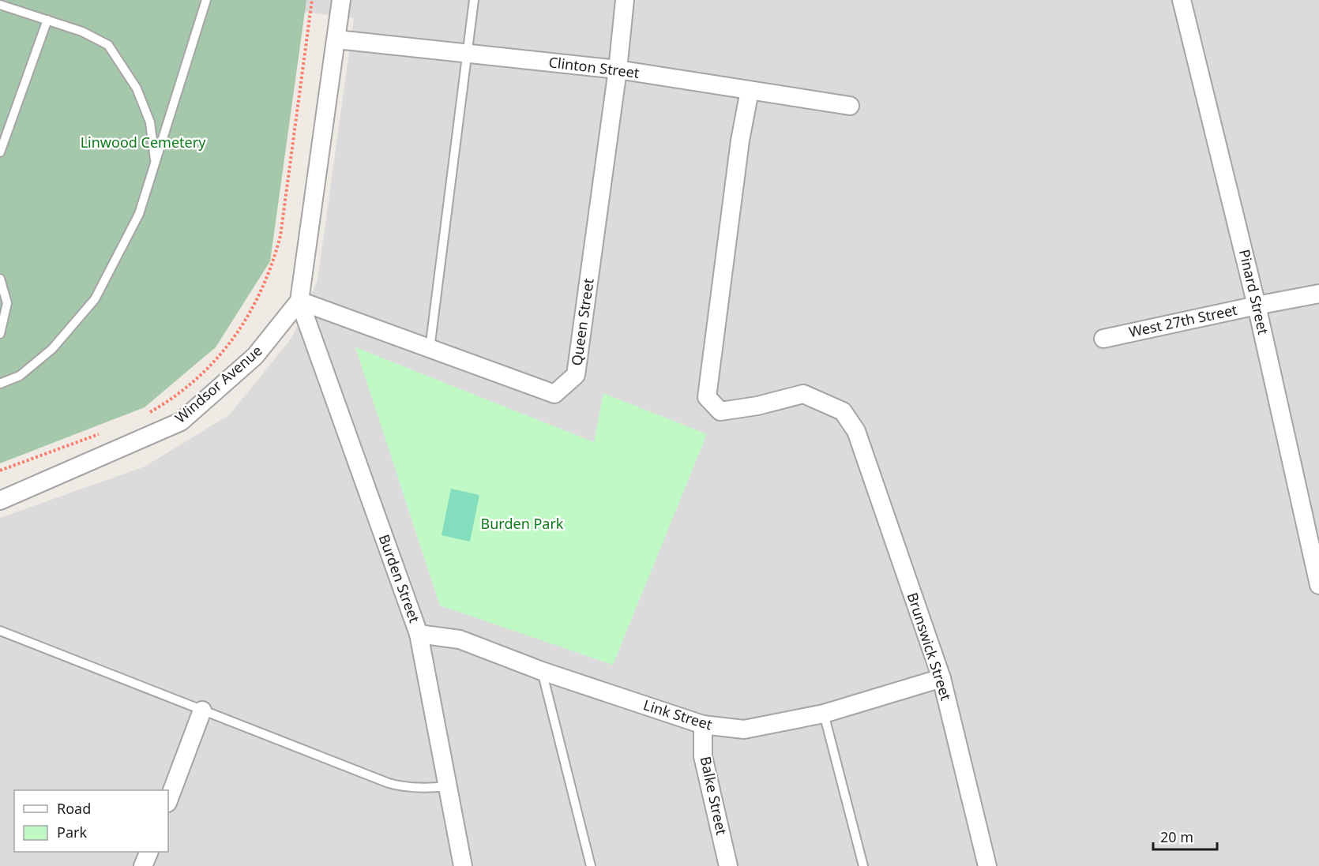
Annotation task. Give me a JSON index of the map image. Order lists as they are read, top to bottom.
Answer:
{
  "streets": {
    "street": [
      "Clinton Street",
      "Pinard Street",
      "West 27th Street",
      "Queen Street",
      "Windsor Avenue",
      "Burden Street",
      "Brunswick Street",
      "Link Street",
      "Balke Street"
    ]
  },
  "crossings": [
    ["Clinton Street", "Queen Street"],
    ["Clinton Street", "Brunswick Street"],
    ["Pinard Street", "West 27th Street"],
    ["Queen Street", "Windsor Avenue"],
    ["Queen Street", "Burden Street"],
    ["Windsor Avenue", "Burden Street"],
    ["Burden Street", "Link Street"],
    ["Brunswick Street", "Link Street"],
    ["Link Street", "Balke Street"]
  ],
  "parks": ["Linwood Cemetery", "Burden Park"],
  "legend": ["Road", "Park"],
  "scale_bar": "20 m"
}
